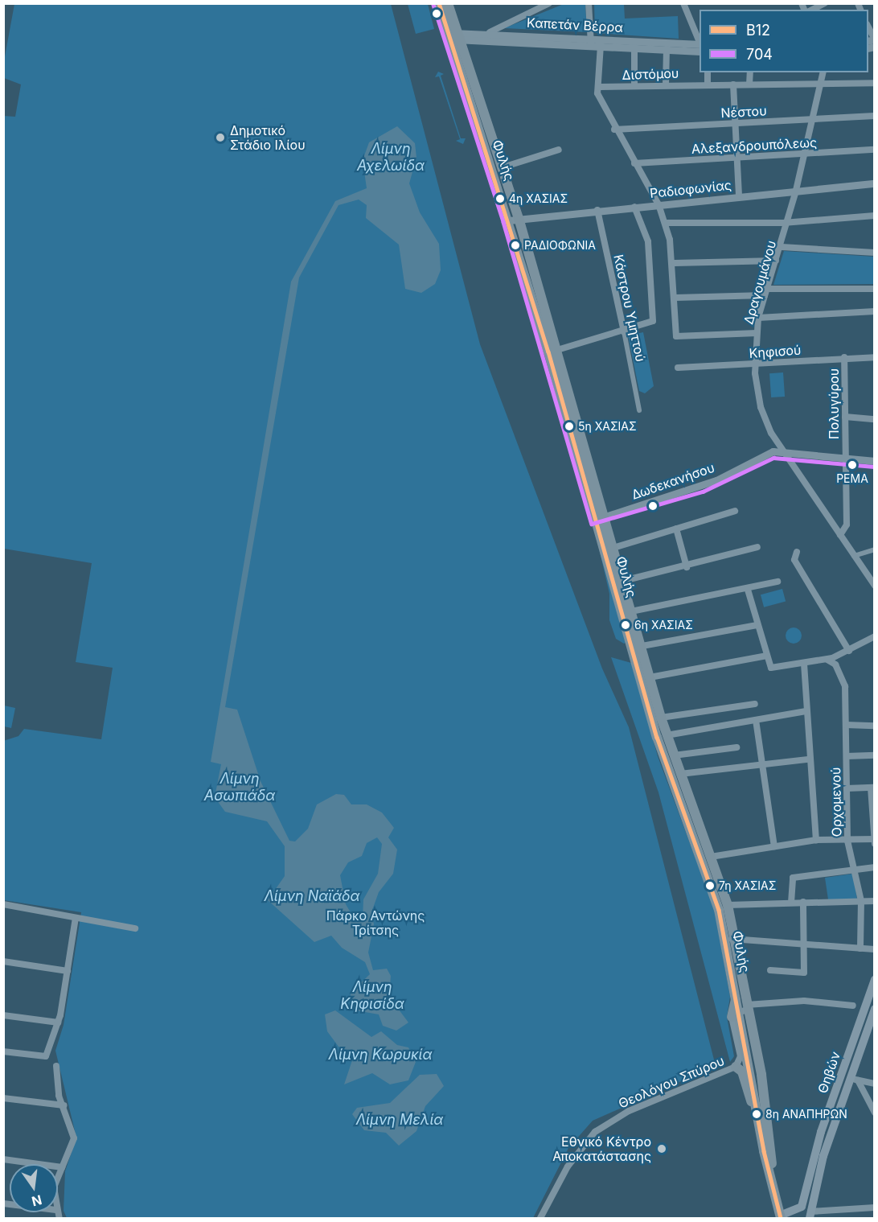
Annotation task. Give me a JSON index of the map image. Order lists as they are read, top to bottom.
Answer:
{
  "streets": {
    "main road": ["Φυλής", "Θηβών"],
    "street": [
      "Καπετάν Βέρρα",
      "Διστόμου",
      "Νέστου",
      "Αλεξανδρουπόλεως",
      "Ραδιοφωνίας",
      "Δραγουμάνου",
      "Κάστρου Υμηττού",
      "Κηφισού",
      "Πολυγύρου",
      "Δωδεκανήσου",
      "Ορχομενού",
      "Θεολόγου Σπύρου"
    ]
  },
  "crossings": [
    ["Καπετάν Βέρρα", "Φυλής"],
    ["Διστόμου", "Δραγουμάνου"],
    ["Νέστου", "Δραγουμάνου"],
    ["Αλεξανδρουπόλεως", "Δραγουμάνου"],
    ["Φυλής", "Ραδιοφωνίας"],
    ["Φυλής", "Δωδεκανήσου"],
    ["Φυλής", "Θηβών"],
    ["Φυλής", "Θεολόγου Σπύρου"],
    ["Ραδιοφωνίας", "Δραγουμάνου"],
    ["Ραδιοφωνίας", "Κάστρου Υμηττού"],
    ["Δραγουμάνου", "Κηφισού"],
    ["Δραγουμάνου", "Πολυγύρου"],
    ["Δραγουμάνου", "Δωδεκανήσου"],
    ["Κηφισού", "Πολυγύρου"],
    ["Πολυγύρου", "Δωδεκανήσου"]
  ],
  "water": [
    "Λίμνη Αχελωίδα",
    "Λίμνη Ασωπιάδα",
    "Λίμνη Ναϊάδα",
    "Λίμνη Κηφισίδα",
    "Λίμνη Κωρυκία",
    "Λίμνη Μελία"
  ],
  "parks": ["Πάρκο Αντώνης Τρίτσης"],
  "places": [
    "Δημοτικό Στάδιο Ιλίου",
    "4η ΧΑΣΙΑΣ",
    "ΡΑΔΙΟΦΩΝΙΑ",
    "5η ΧΑΣΙΑΣ",
    "ΡΕΜΑ",
    "6η ΧΑΣΙΑΣ",
    "7η ΧΑΣΙΑΣ",
    "8η ΑΝΑΠΗΡΩΝ",
    "Εθνικό Κέντρο Αποκατάστασης"
  ],
  "lines": ["transit line Β12", "transit line 704"],
  "legend": ["Β12", "704"],
  "north": "bottom"
}
